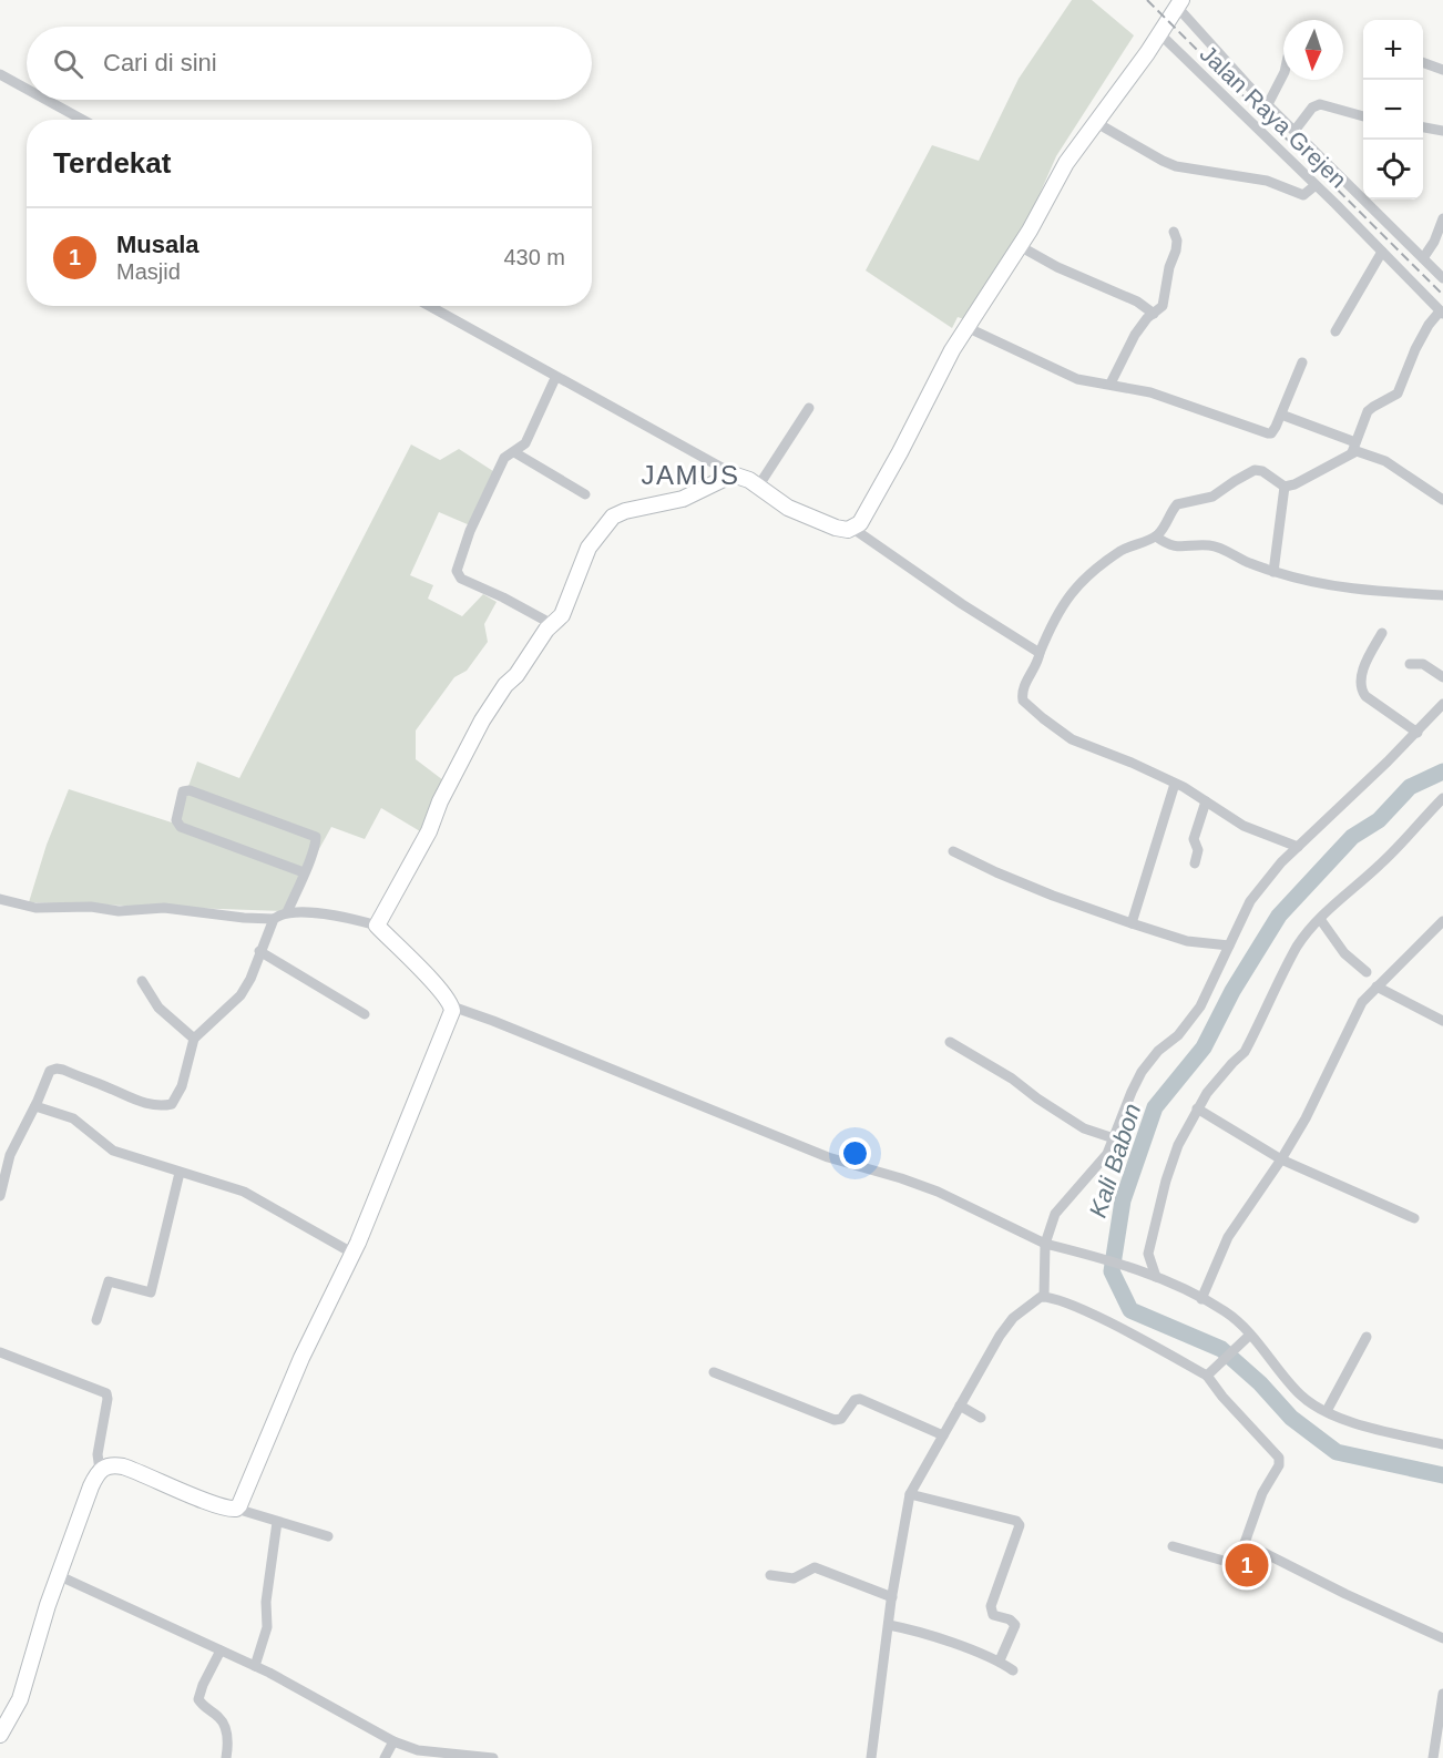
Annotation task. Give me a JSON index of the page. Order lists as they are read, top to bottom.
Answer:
{
  "streets": {
    "street": ["Jalan Raya Grejen"]
  },
  "districts": ["JAMUS"],
  "water": ["Kali Babon"],
  "north": "bottom",
  "page": {
    "map_buttons": ["+", "−"],
    "search": "Cari di sini",
    "heading": "Terdekat",
    "list": [
      {
        "mark": "1",
        "name": "Musala",
        "note": "Masjid",
        "value": "430 m"
      }
    ],
    "pins": "1"
  }
}
